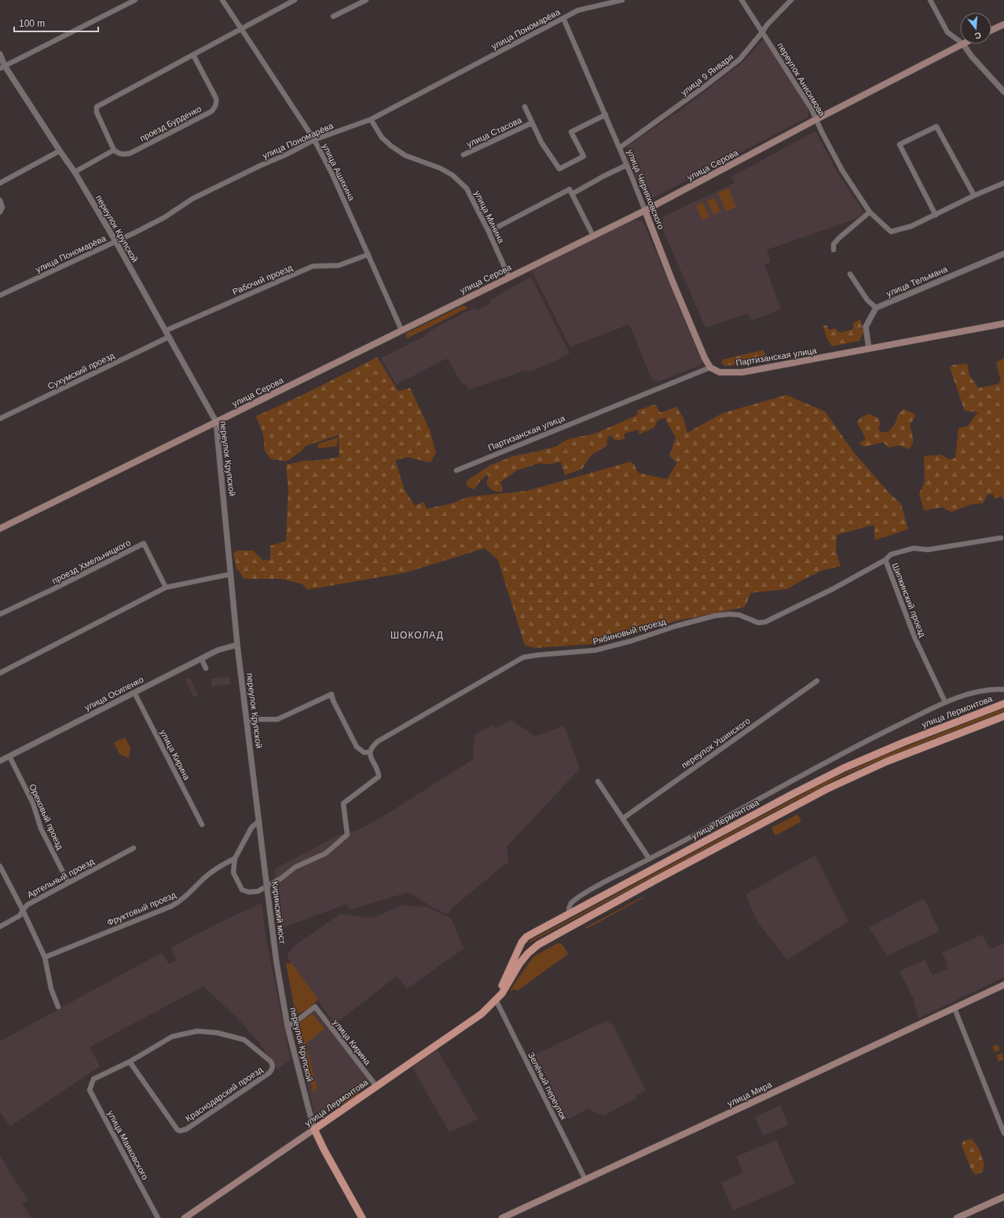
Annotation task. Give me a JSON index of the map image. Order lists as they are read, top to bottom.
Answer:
{
  "streets": {
    "main road": [
      "улица Серова",
      "улица Черняховского",
      "Партизанская улица",
      "улица Лермонтова",
      "улица Мира"
    ],
    "street": [
      "улица Пономарёва",
      "улица 9 Января",
      "переулок Анисимова",
      "проезд Бурденко",
      "улица Стасова",
      "улица Ашихина",
      "улица Минина",
      "переулок Крупской",
      "Рабочий проезд",
      "улица Тельмана",
      "Сухумский проезд",
      "проезд Хмельницкого",
      "Шипкинский проезд",
      "Рябиновый проезд",
      "улица Осипенко",
      "переулок Ушинского",
      "улица Кирина",
      "Ореховый проезд",
      "Артельный проезд",
      "Фруктовый проезд",
      "Киринский мост",
      "Зелёный переулок",
      "Краснодарский проезд",
      "улица Маяковского"
    ]
  },
  "crossings": [
    ["улица Пономарёва", "улица Ашихина"],
    ["улица Пономарёва", "улица Черняховского"],
    ["улица Пономарёва", "улица Минина"],
    ["улица Пономарёва", "переулок Крупской"],
    ["улица 9 Января", "переулок Анисимова"],
    ["улица 9 Января", "улица Черняховского"],
    ["переулок Анисимова", "улица Серова"],
    ["улица Стасова", "улица Черняховского"],
    ["улица Серова", "улица Ашихина"],
    ["улица Серова", "улица Черняховского"],
    ["улица Серова", "улица Минина"],
    ["улица Серова", "переулок Крупской"],
    ["улица Ашихина", "Рабочий проезд"],
    ["улица Черняховского", "Партизанская улица"],
    ["переулок Крупской", "Рабочий проезд"],
    ["переулок Крупской", "Сухумский проезд"],
    ["переулок Крупской", "улица Осипенко"],
    ["переулок Крупской", "улица Лермонтова"],
    ["переулок Крупской", "улица Кирина"],
    ["переулок Крупской", "Киринский мост"],
    ["Шипкинский проезд", "Рябиновый проезд"],
    ["улица Осипенко", "улица Кирина"],
    ["улица Осипенко", "Ореховый проезд"],
    ["улица Лермонтова", "улица Кирина"],
    ["улица Лермонтова", "Зелёный переулок"],
    ["Ореховый проезд", "Артельный проезд"],
    ["Зелёный переулок", "улица Мира"],
    ["Краснодарский проезд", "улица Маяковского"]
  ],
  "districts": ["ШОКОЛАД"],
  "scale_bar": "100 m",
  "north": "bottom"
}
